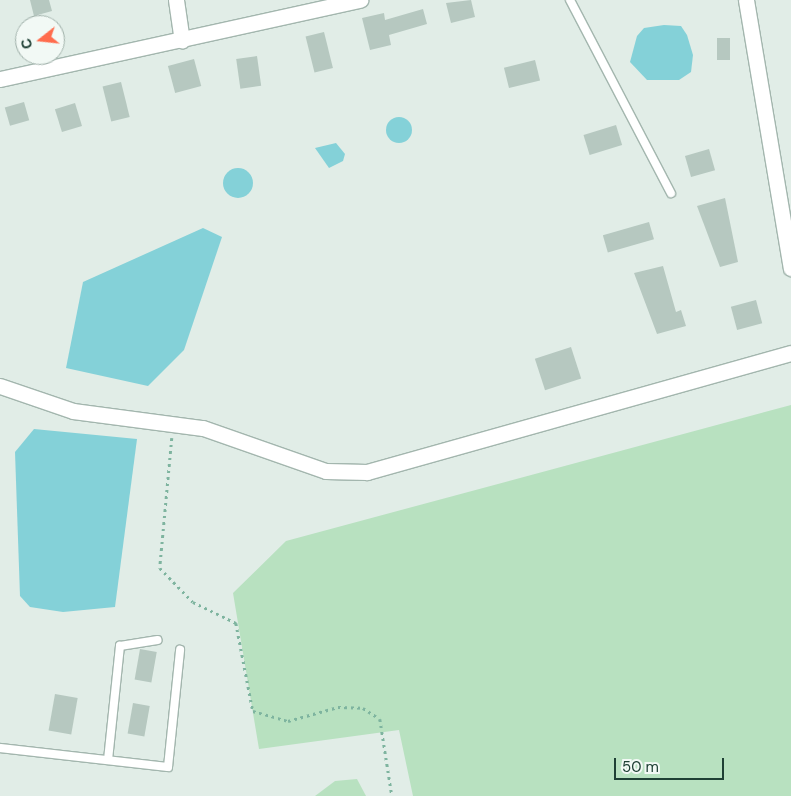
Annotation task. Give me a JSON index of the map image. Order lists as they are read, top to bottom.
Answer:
{
  "scale_bar": "50 m",
  "north": "left"
}
